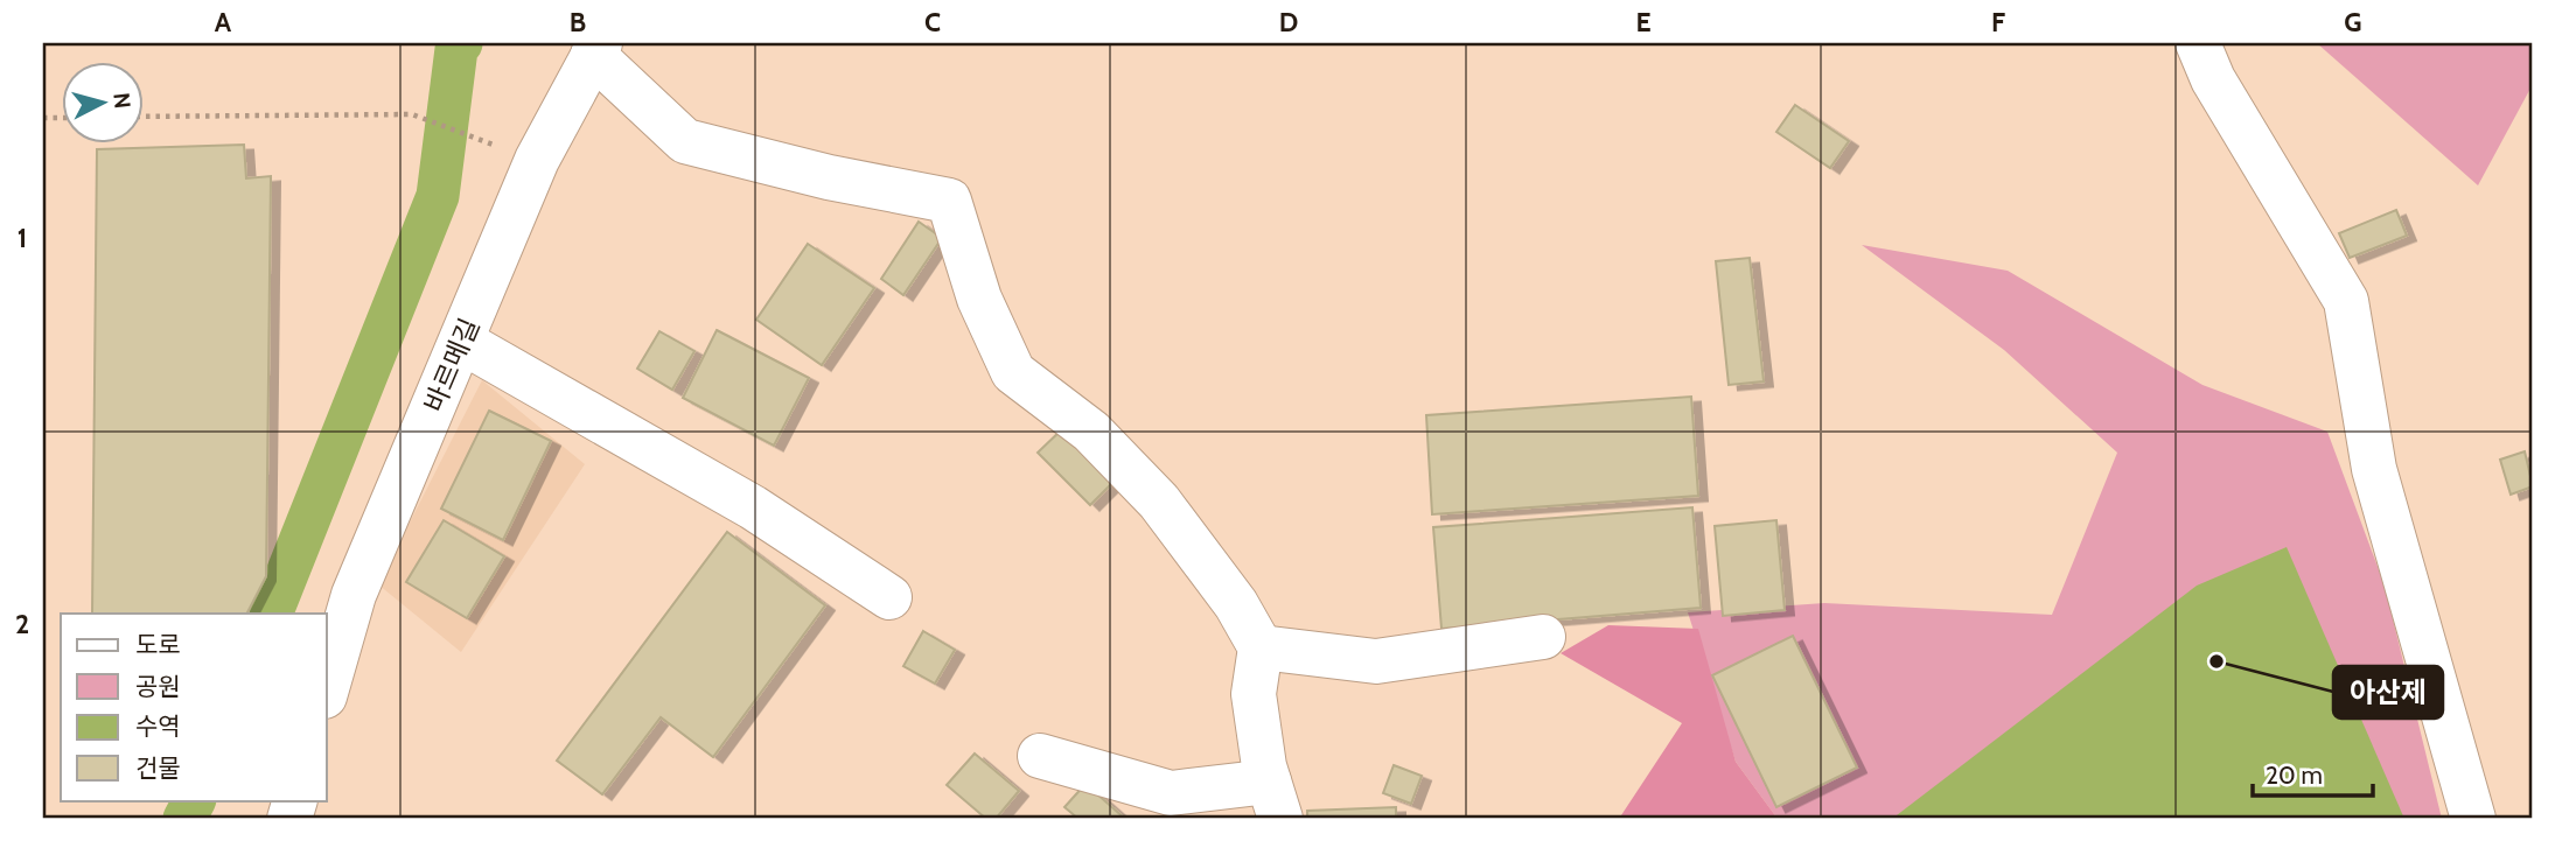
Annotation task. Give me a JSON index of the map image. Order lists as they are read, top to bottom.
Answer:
{
  "streets": {
    "street": ["바르메길"]
  },
  "places": ["아산제"],
  "legend": [
    "도로",
    "공원",
    "수역",
    "건물"
  ],
  "scale_bar": "20 m",
  "north": "right",
  "grid": {
    "columns": [
      "A",
      "B",
      "C",
      "D",
      "E",
      "F",
      "G"
    ],
    "rows": ["1", "2"]
  }
}
